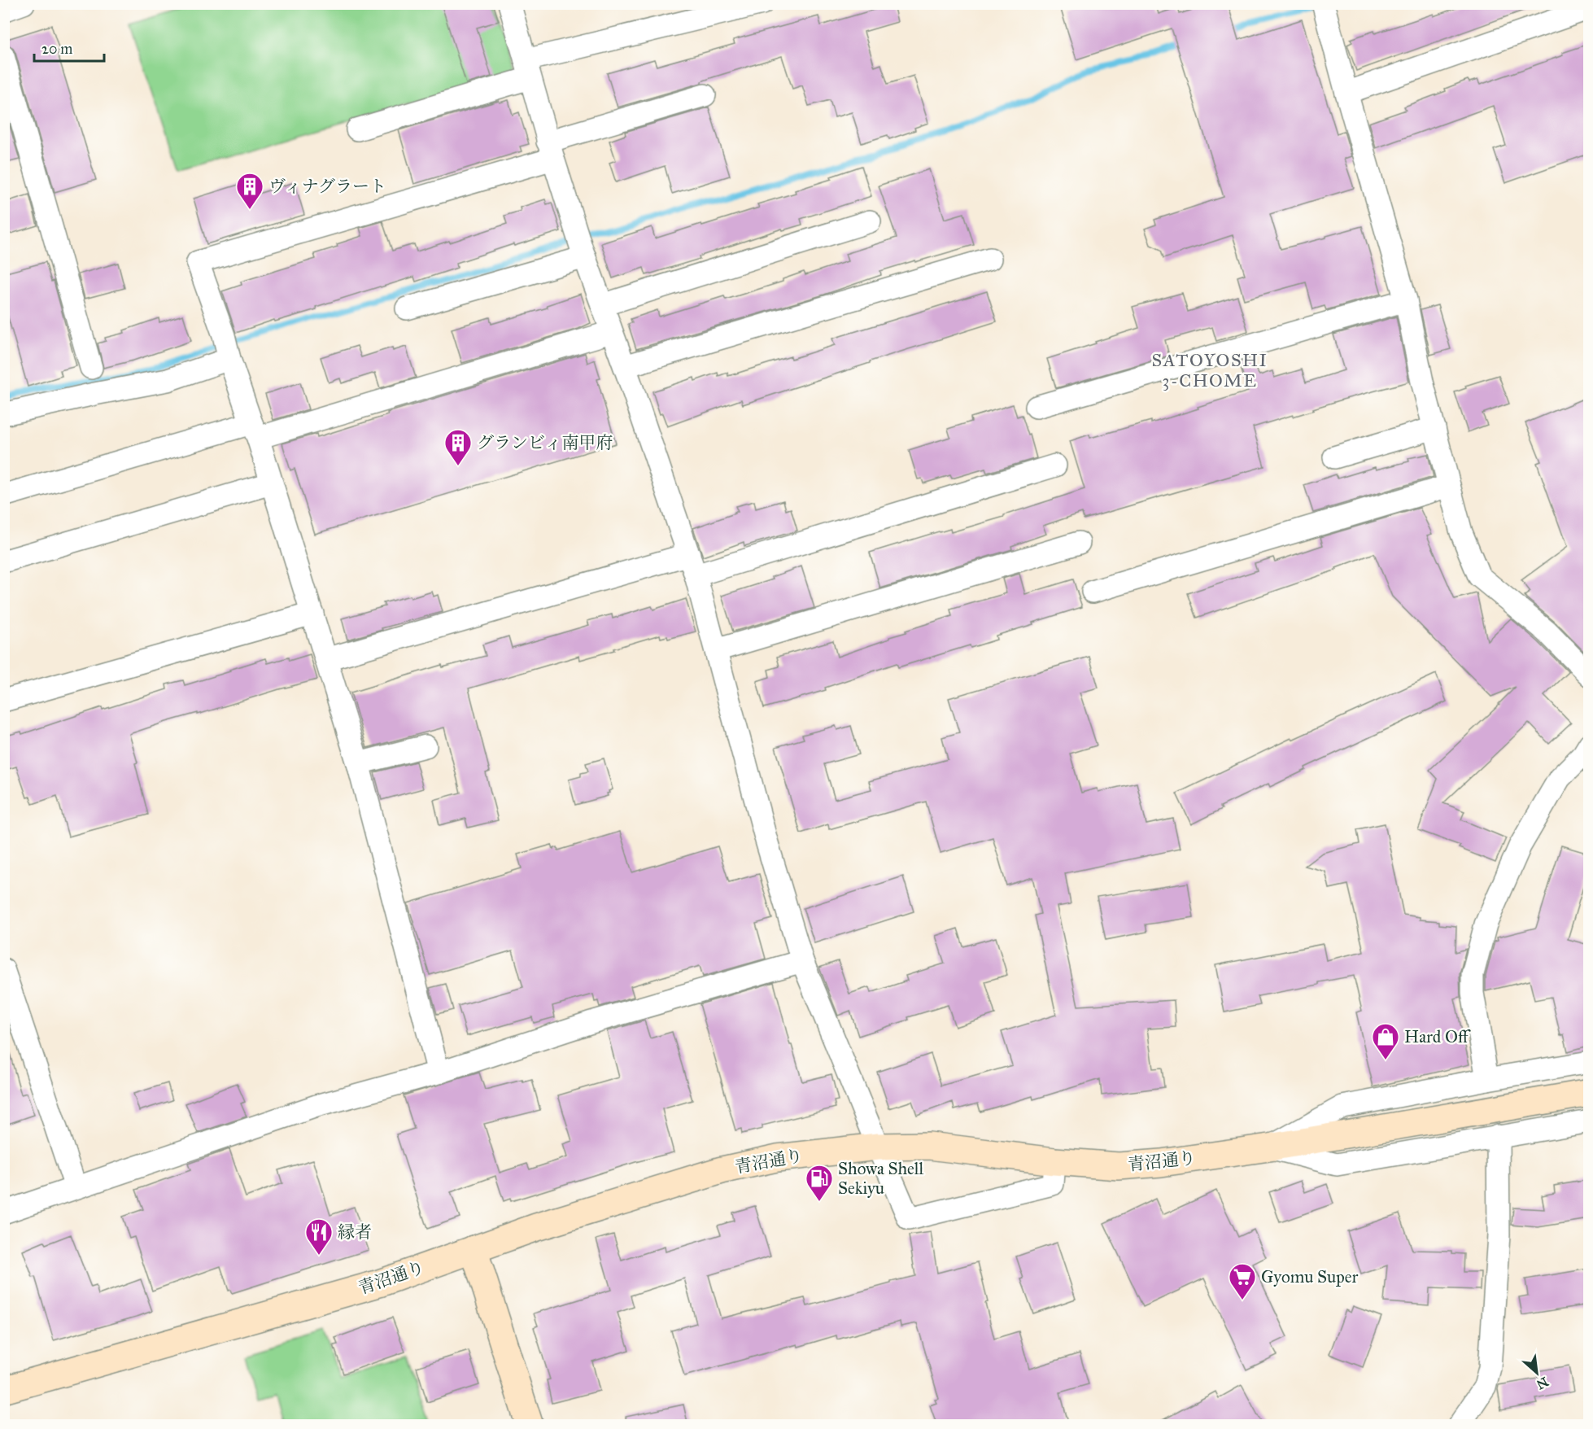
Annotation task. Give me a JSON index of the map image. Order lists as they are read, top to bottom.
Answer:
{
  "streets": {
    "street": ["青沼通り"]
  },
  "districts": ["SATOYOSHI 3-CHOME"],
  "places": {
    "building": ["ヴィナグラート", "グランビィ南甲府"],
    "shop": ["Hard Off"],
    "fuel station": ["Showa Shell Sekiyu"],
    "restaurant": ["縁者"],
    "supermarket": ["Gyomu Super"]
  },
  "scale_bar": "20 m",
  "north": "bottom right"
}
